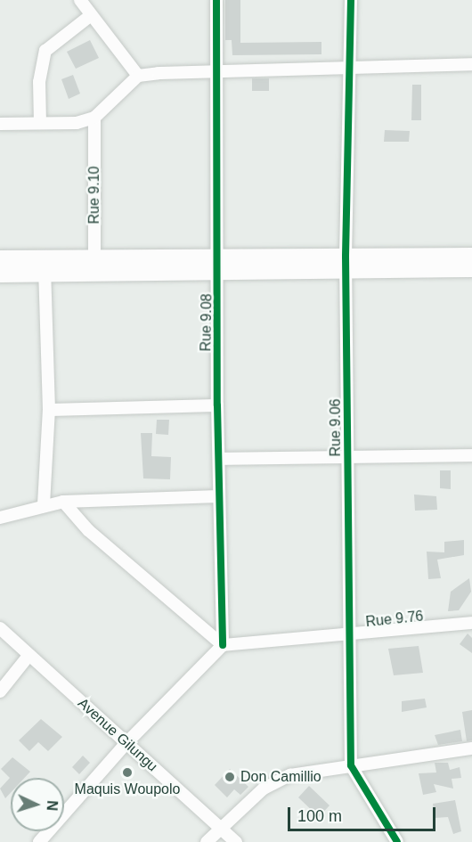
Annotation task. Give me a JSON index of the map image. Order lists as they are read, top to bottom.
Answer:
{
  "streets": {
    "street": [
      "Rue 9.10",
      "Rue 9.08",
      "Rue 9.06",
      "Rue 9.76",
      "Avenue Gilungu"
    ]
  },
  "crossings": [
    ["Rue 9.08", "Rue 9.76"],
    ["Rue 9.06", "Rue 9.76"]
  ],
  "places": ["Maquis Woupolo", "Don Camillio"],
  "scale_bar": "100 m",
  "north": "right"
}
